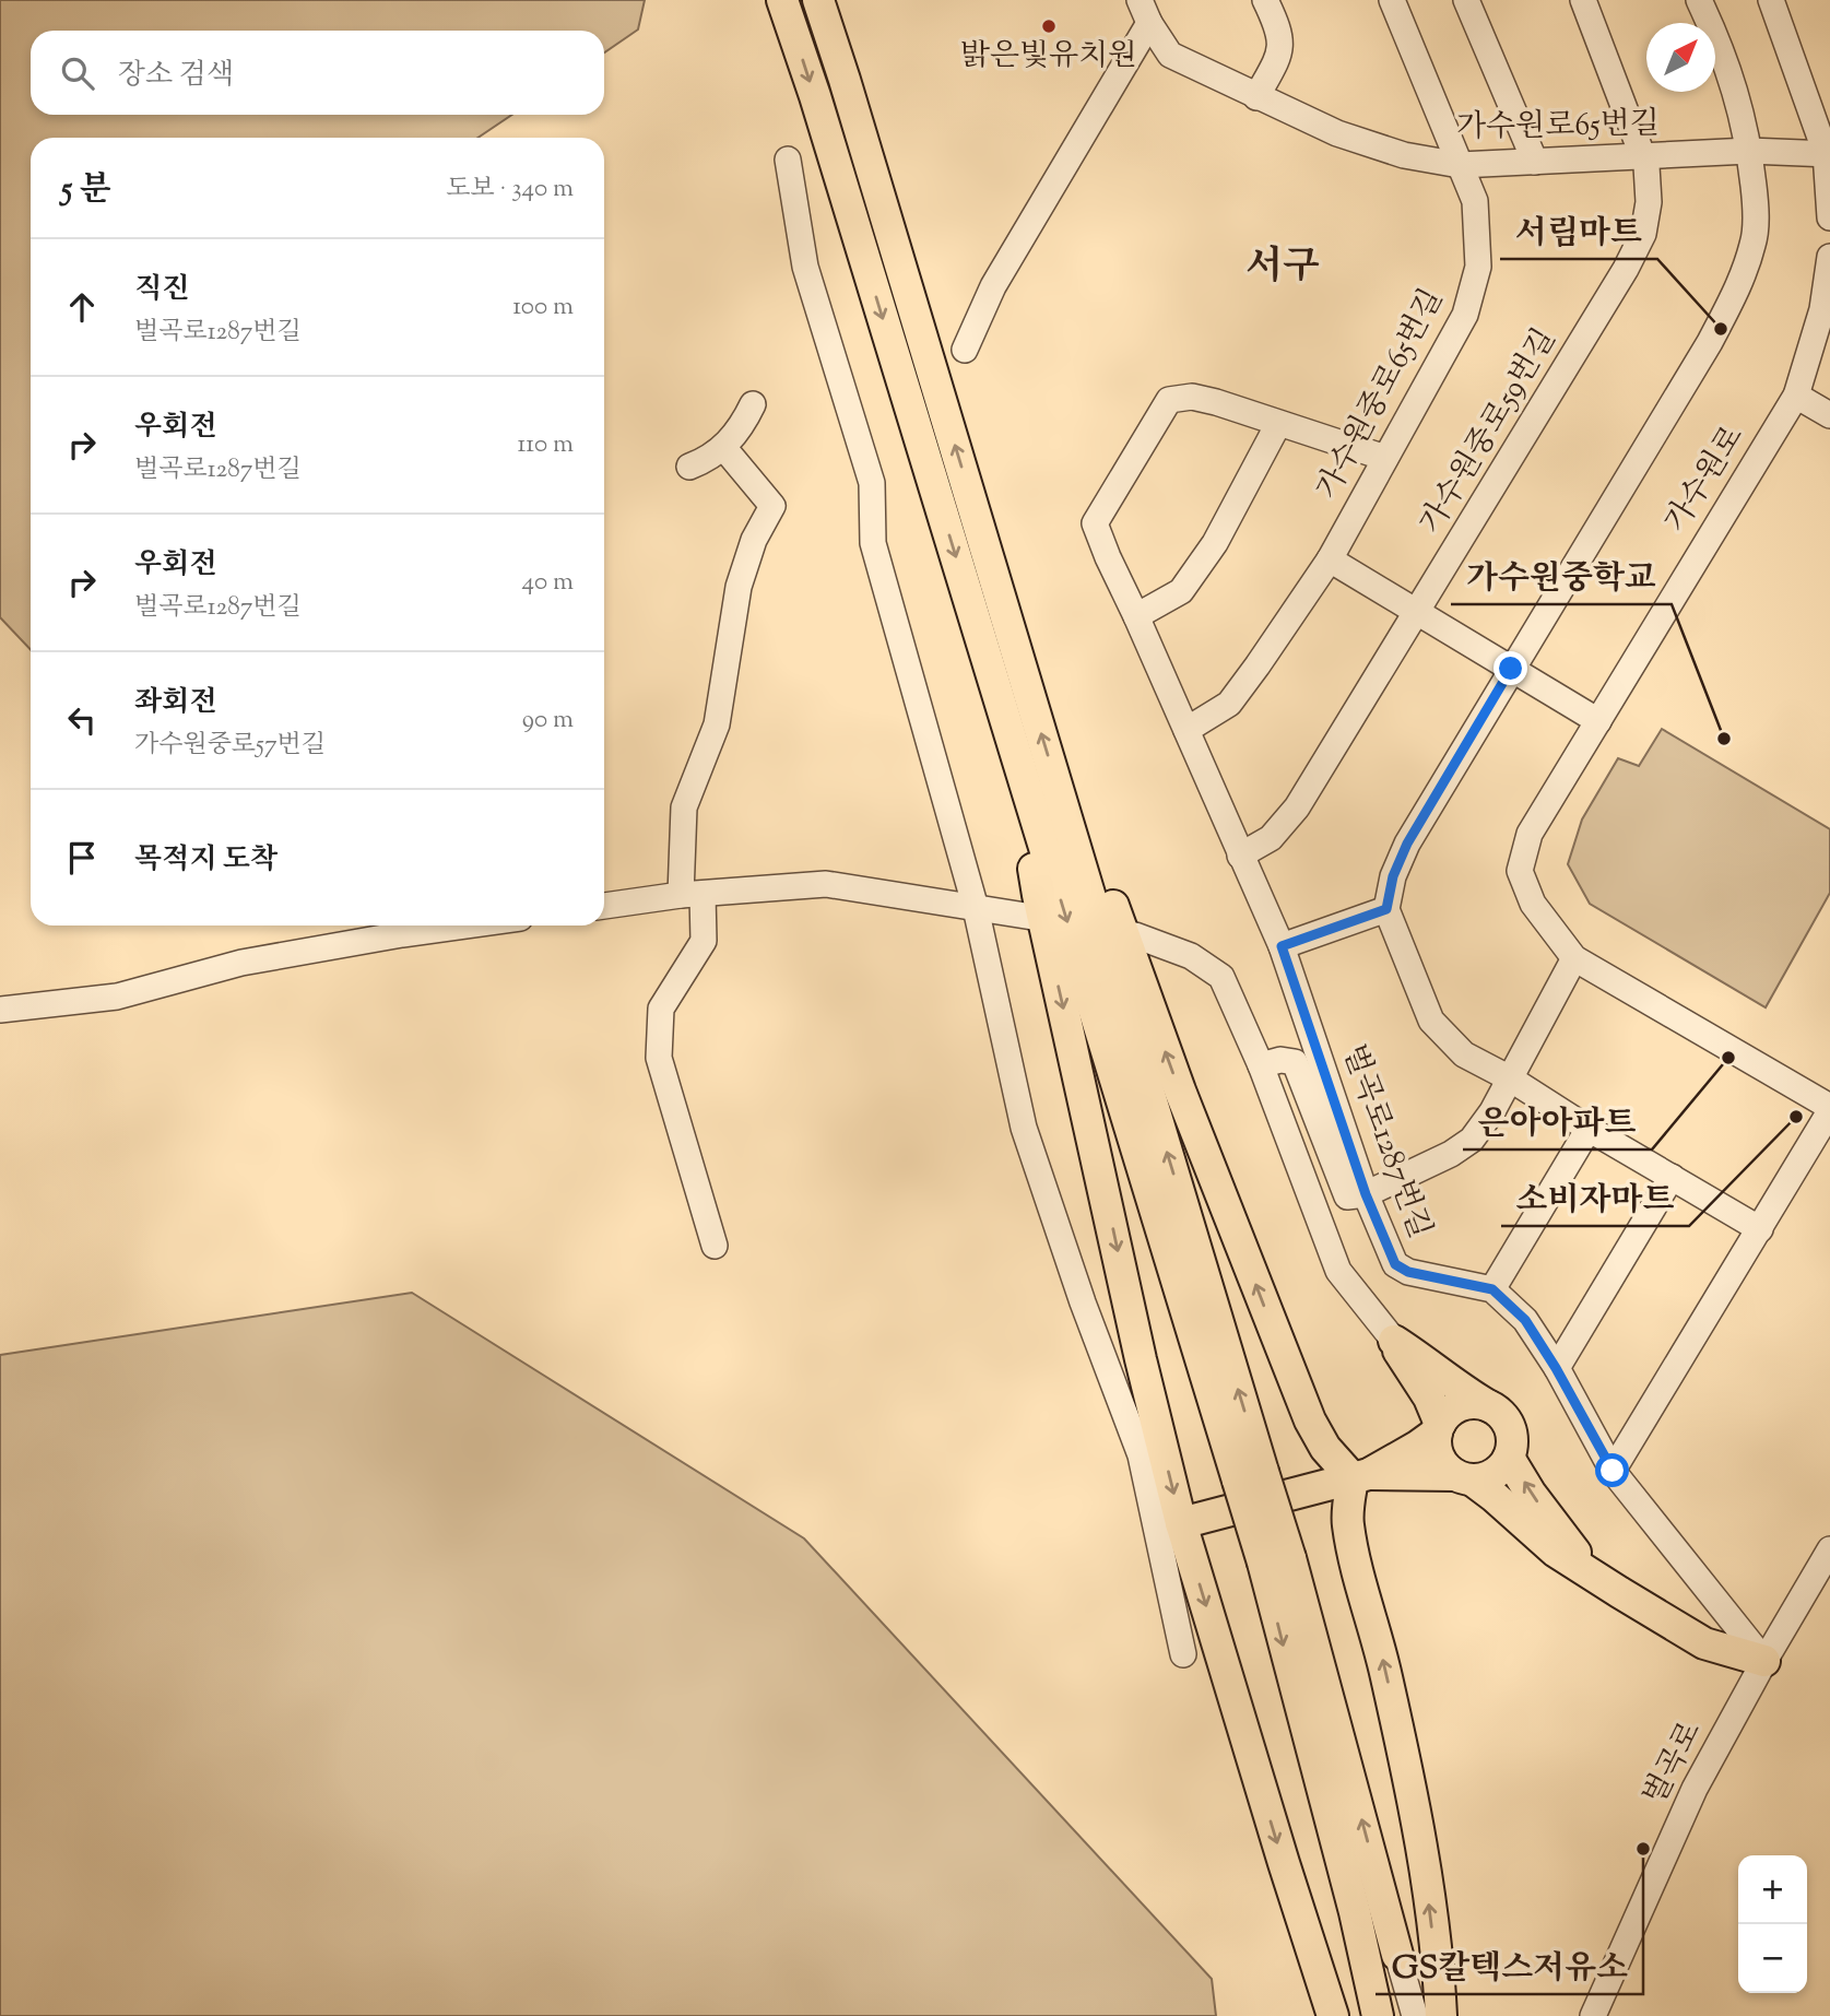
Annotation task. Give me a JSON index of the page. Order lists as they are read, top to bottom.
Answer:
{
  "streets": {
    "street": [
      "가수원로65번길",
      "가수원중로65번길",
      "가수원중로59번길",
      "가수원로",
      "벌곡로1287번길",
      "벌곡로"
    ]
  },
  "crossings": [
    ["가수원로65번길", "가수원중로65번길"],
    ["가수원로65번길", "가수원중로59번길"],
    ["가수원중로65번길", "벌곡로1287번길"],
    ["가수원중로59번길", "벌곡로1287번길"]
  ],
  "districts": ["서구"],
  "places": [
    "밝은빛유치원",
    "서림마트",
    "가수원중학교",
    "은아아파트",
    "소비자마트",
    "GS칼텍스저유소"
  ],
  "north": "top right",
  "page": {
    "search": "장소 검색",
    "heading": ["5 분", "도보 · 340 m"],
    "list": [
      ["직진", "벌곡로1287번길", "100 m"],
      ["우회전", "벌곡로1287번길", "110 m"],
      ["우회전", "벌곡로1287번길", "40 m"],
      ["좌회전", "가수원중로57번길", "90 m"],
      "목적지 도착"
    ],
    "map_buttons": ["+", "−"]
  }
}
